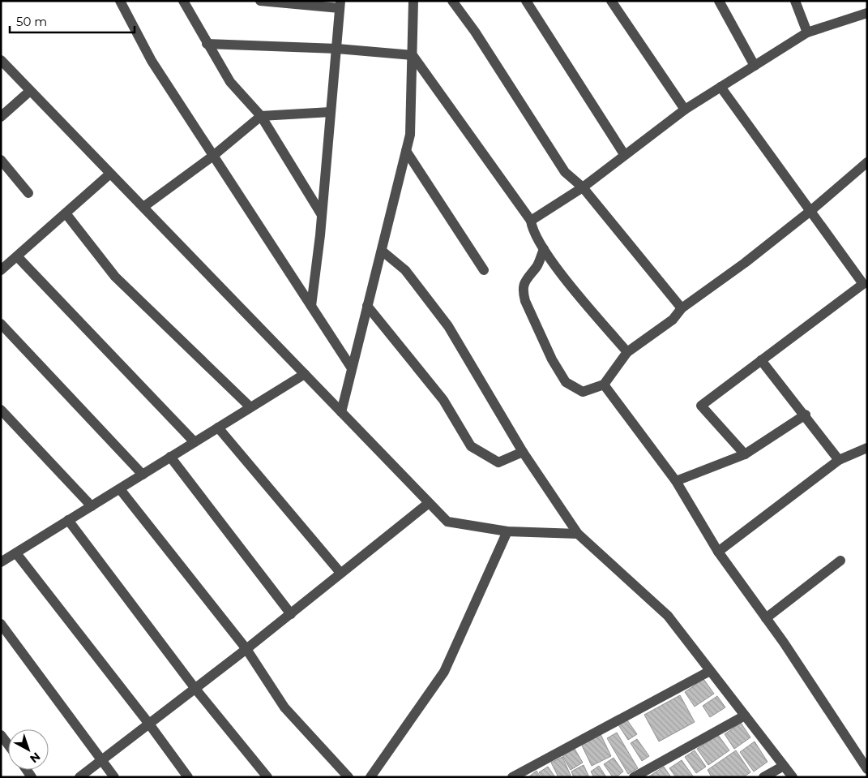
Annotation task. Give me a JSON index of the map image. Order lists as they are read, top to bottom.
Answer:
{
  "scale_bar": "50 m",
  "north": "bottom right"
}
